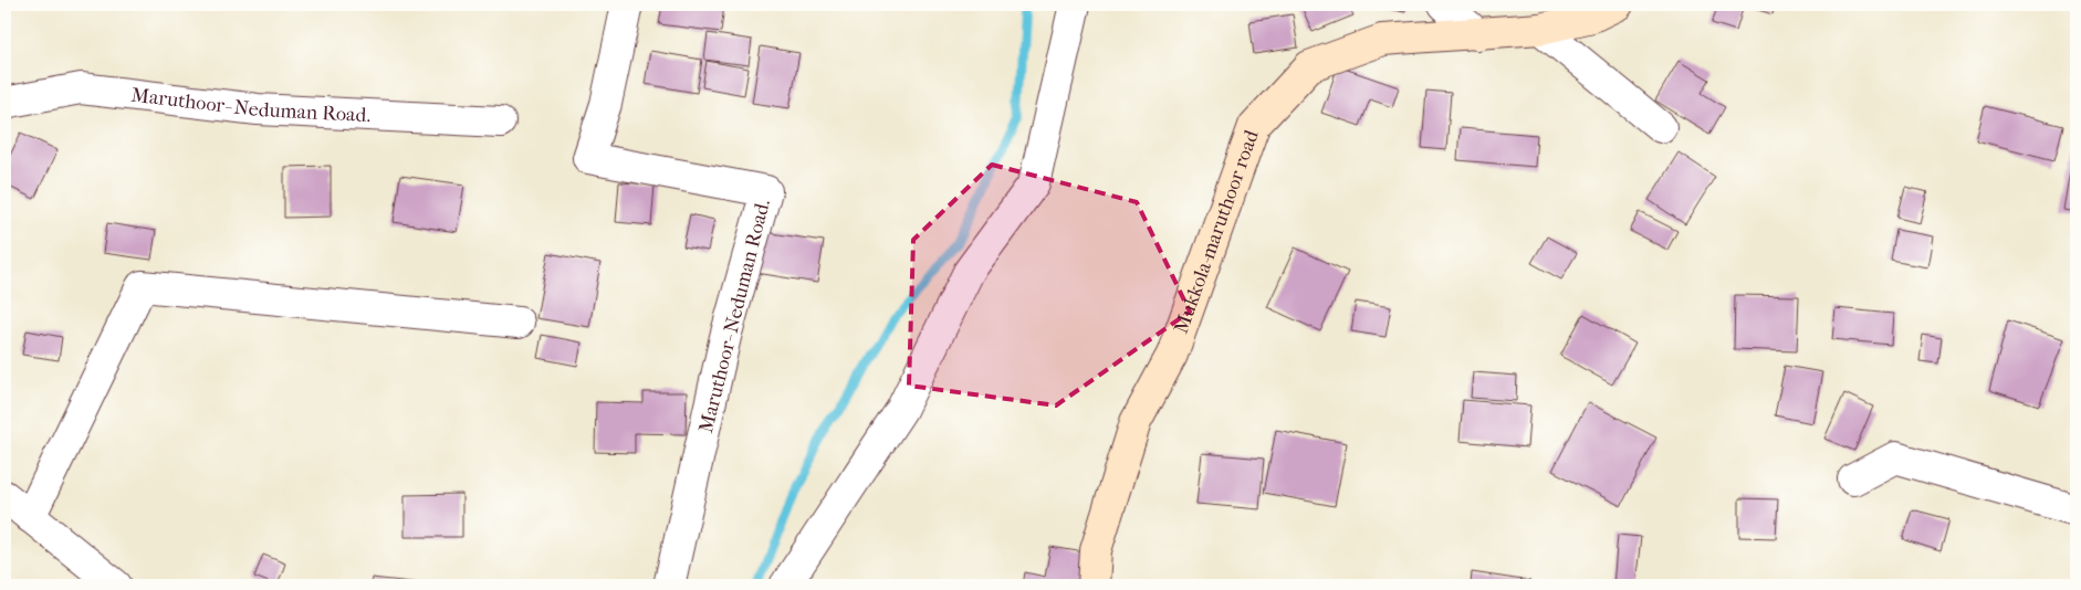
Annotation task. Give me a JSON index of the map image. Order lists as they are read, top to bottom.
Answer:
{
  "streets": {
    "street": ["Maruthoor- Neduman Road.", "Mukkola-maruthoor road"]
  }
}
